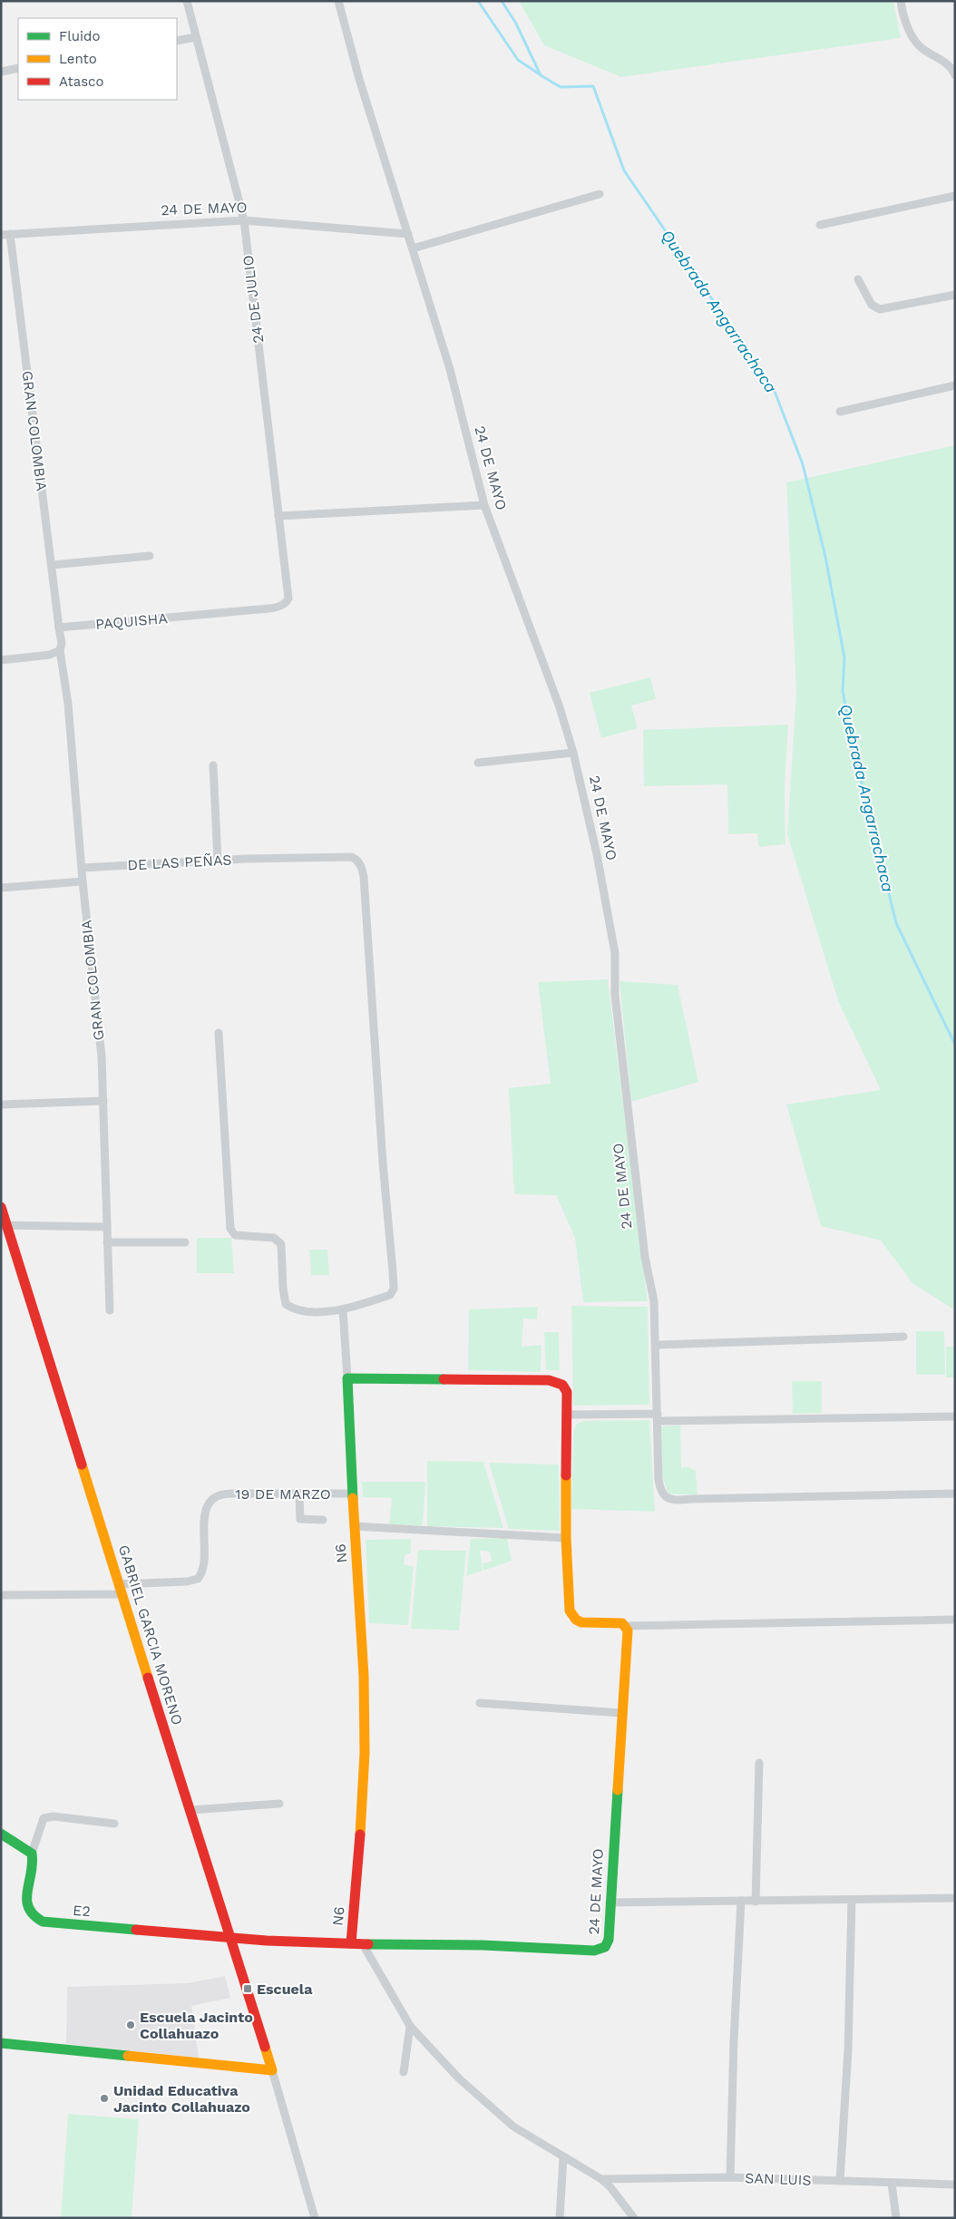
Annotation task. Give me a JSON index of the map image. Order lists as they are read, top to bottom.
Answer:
{
  "streets": {
    "street": [
      "24 DE MAYO",
      "24 DE JULIO",
      "GRAN COLOMBIA",
      "PAQUISHA",
      "DE LAS PEÑAS",
      "19 DE MARZO",
      "N6",
      "GABRIEL GARCIA MORENO",
      "E2",
      "SAN LUIS"
    ]
  },
  "crossings": [
    ["24 DE MAYO", "24 DE JULIO"],
    ["24 DE MAYO", "GRAN COLOMBIA"],
    ["24 DE MAYO", "N6"],
    ["24 DE MAYO", "GABRIEL GARCIA MORENO"],
    ["24 DE MAYO", "E2"],
    ["24 DE JULIO", "PAQUISHA"],
    ["GRAN COLOMBIA", "PAQUISHA"],
    ["GRAN COLOMBIA", "DE LAS PEÑAS"],
    ["19 DE MARZO", "N6"],
    ["19 DE MARZO", "GABRIEL GARCIA MORENO"],
    ["GABRIEL GARCIA MORENO", "E2"]
  ],
  "water": ["Quebrada Angarrachaca"],
  "places": {
    "transit": ["Escuela"],
    "other": ["Escuela Jacinto Collahuazo", "Unidad Educativa Jacinto Collahuazo"]
  },
  "legend": ["Fluido", "Lento", "Atasco"]
}
